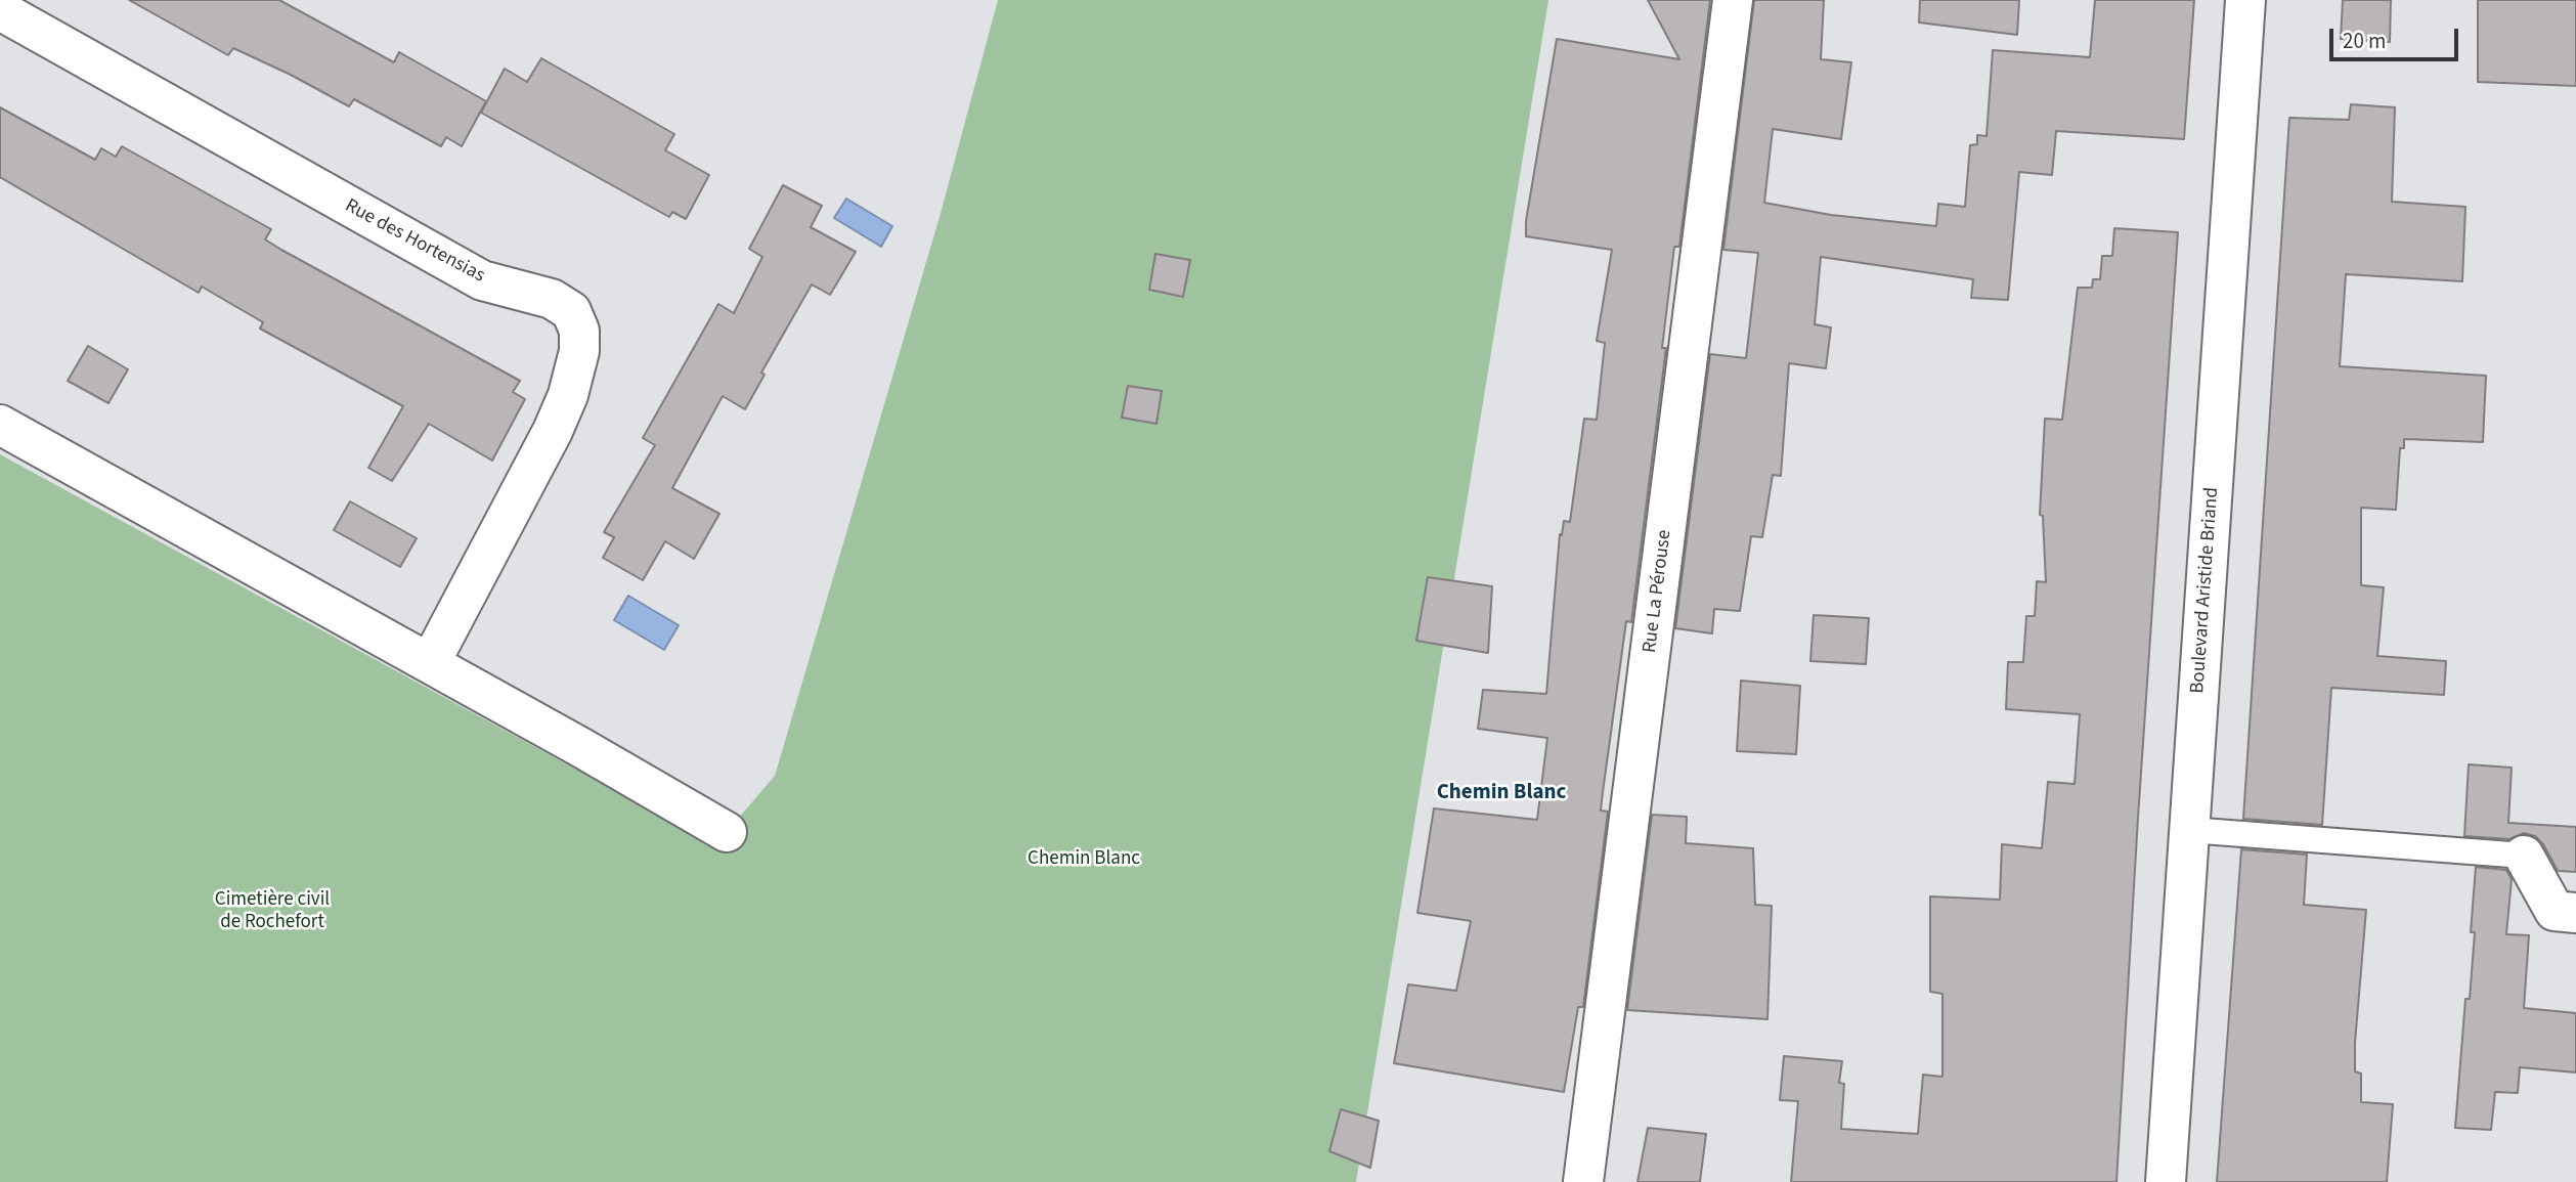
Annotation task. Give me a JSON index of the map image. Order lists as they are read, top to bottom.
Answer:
{
  "streets": {
    "street": ["Rue des Hortensias", "Boulevard Aristide Briand", "Rue La Pérouse"]
  },
  "districts": ["Chemin Blanc"],
  "parks": ["Chemin Blanc", "Cimetière civil de Rochefort"],
  "scale_bar": "20 m"
}
